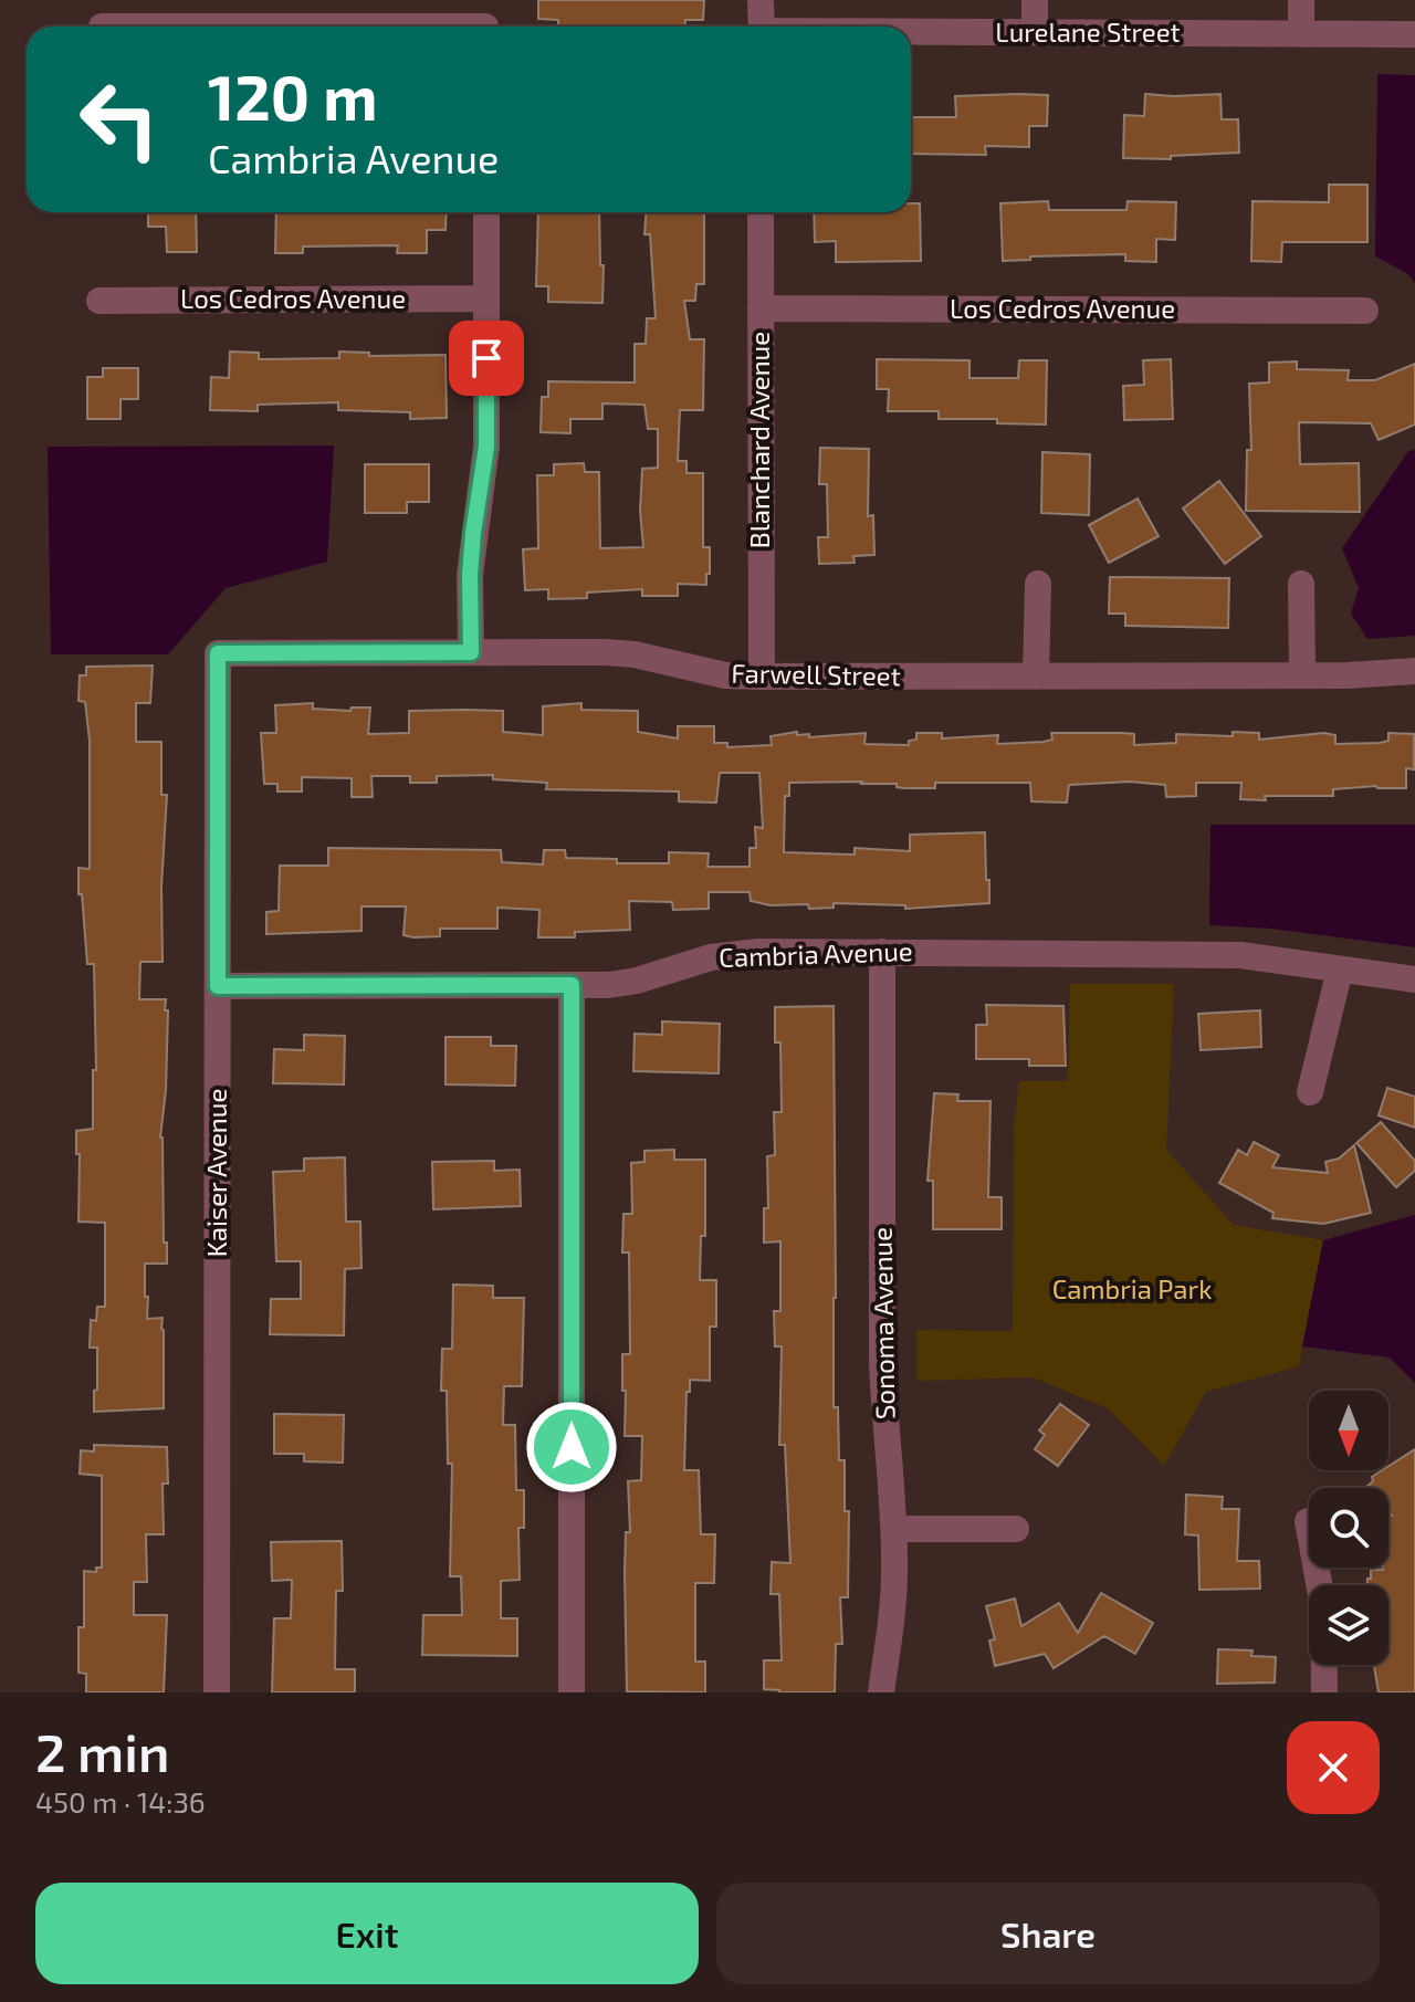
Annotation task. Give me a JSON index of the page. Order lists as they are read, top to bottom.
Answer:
{
  "streets": {
    "street": [
      "Lurelane Street",
      "Los Cedros Avenue",
      "Blanchard Avenue",
      "Farwell Street",
      "Cambria Avenue",
      "Kaiser Avenue",
      "Sonoma Avenue"
    ]
  },
  "crossings": [
    ["Los Cedros Avenue", "Blanchard Avenue"],
    ["Blanchard Avenue", "Farwell Street"],
    ["Farwell Street", "Kaiser Avenue"],
    ["Cambria Avenue", "Kaiser Avenue"],
    ["Cambria Avenue", "Sonoma Avenue"]
  ],
  "parks": ["Cambria Park"],
  "north": "bottom",
  "page": {
    "turn": ["120 m", "Cambria Avenue"],
    "heading": ["2 min", "450 m · 14:36"],
    "buttons": ["Exit", "Share"]
  }
}
